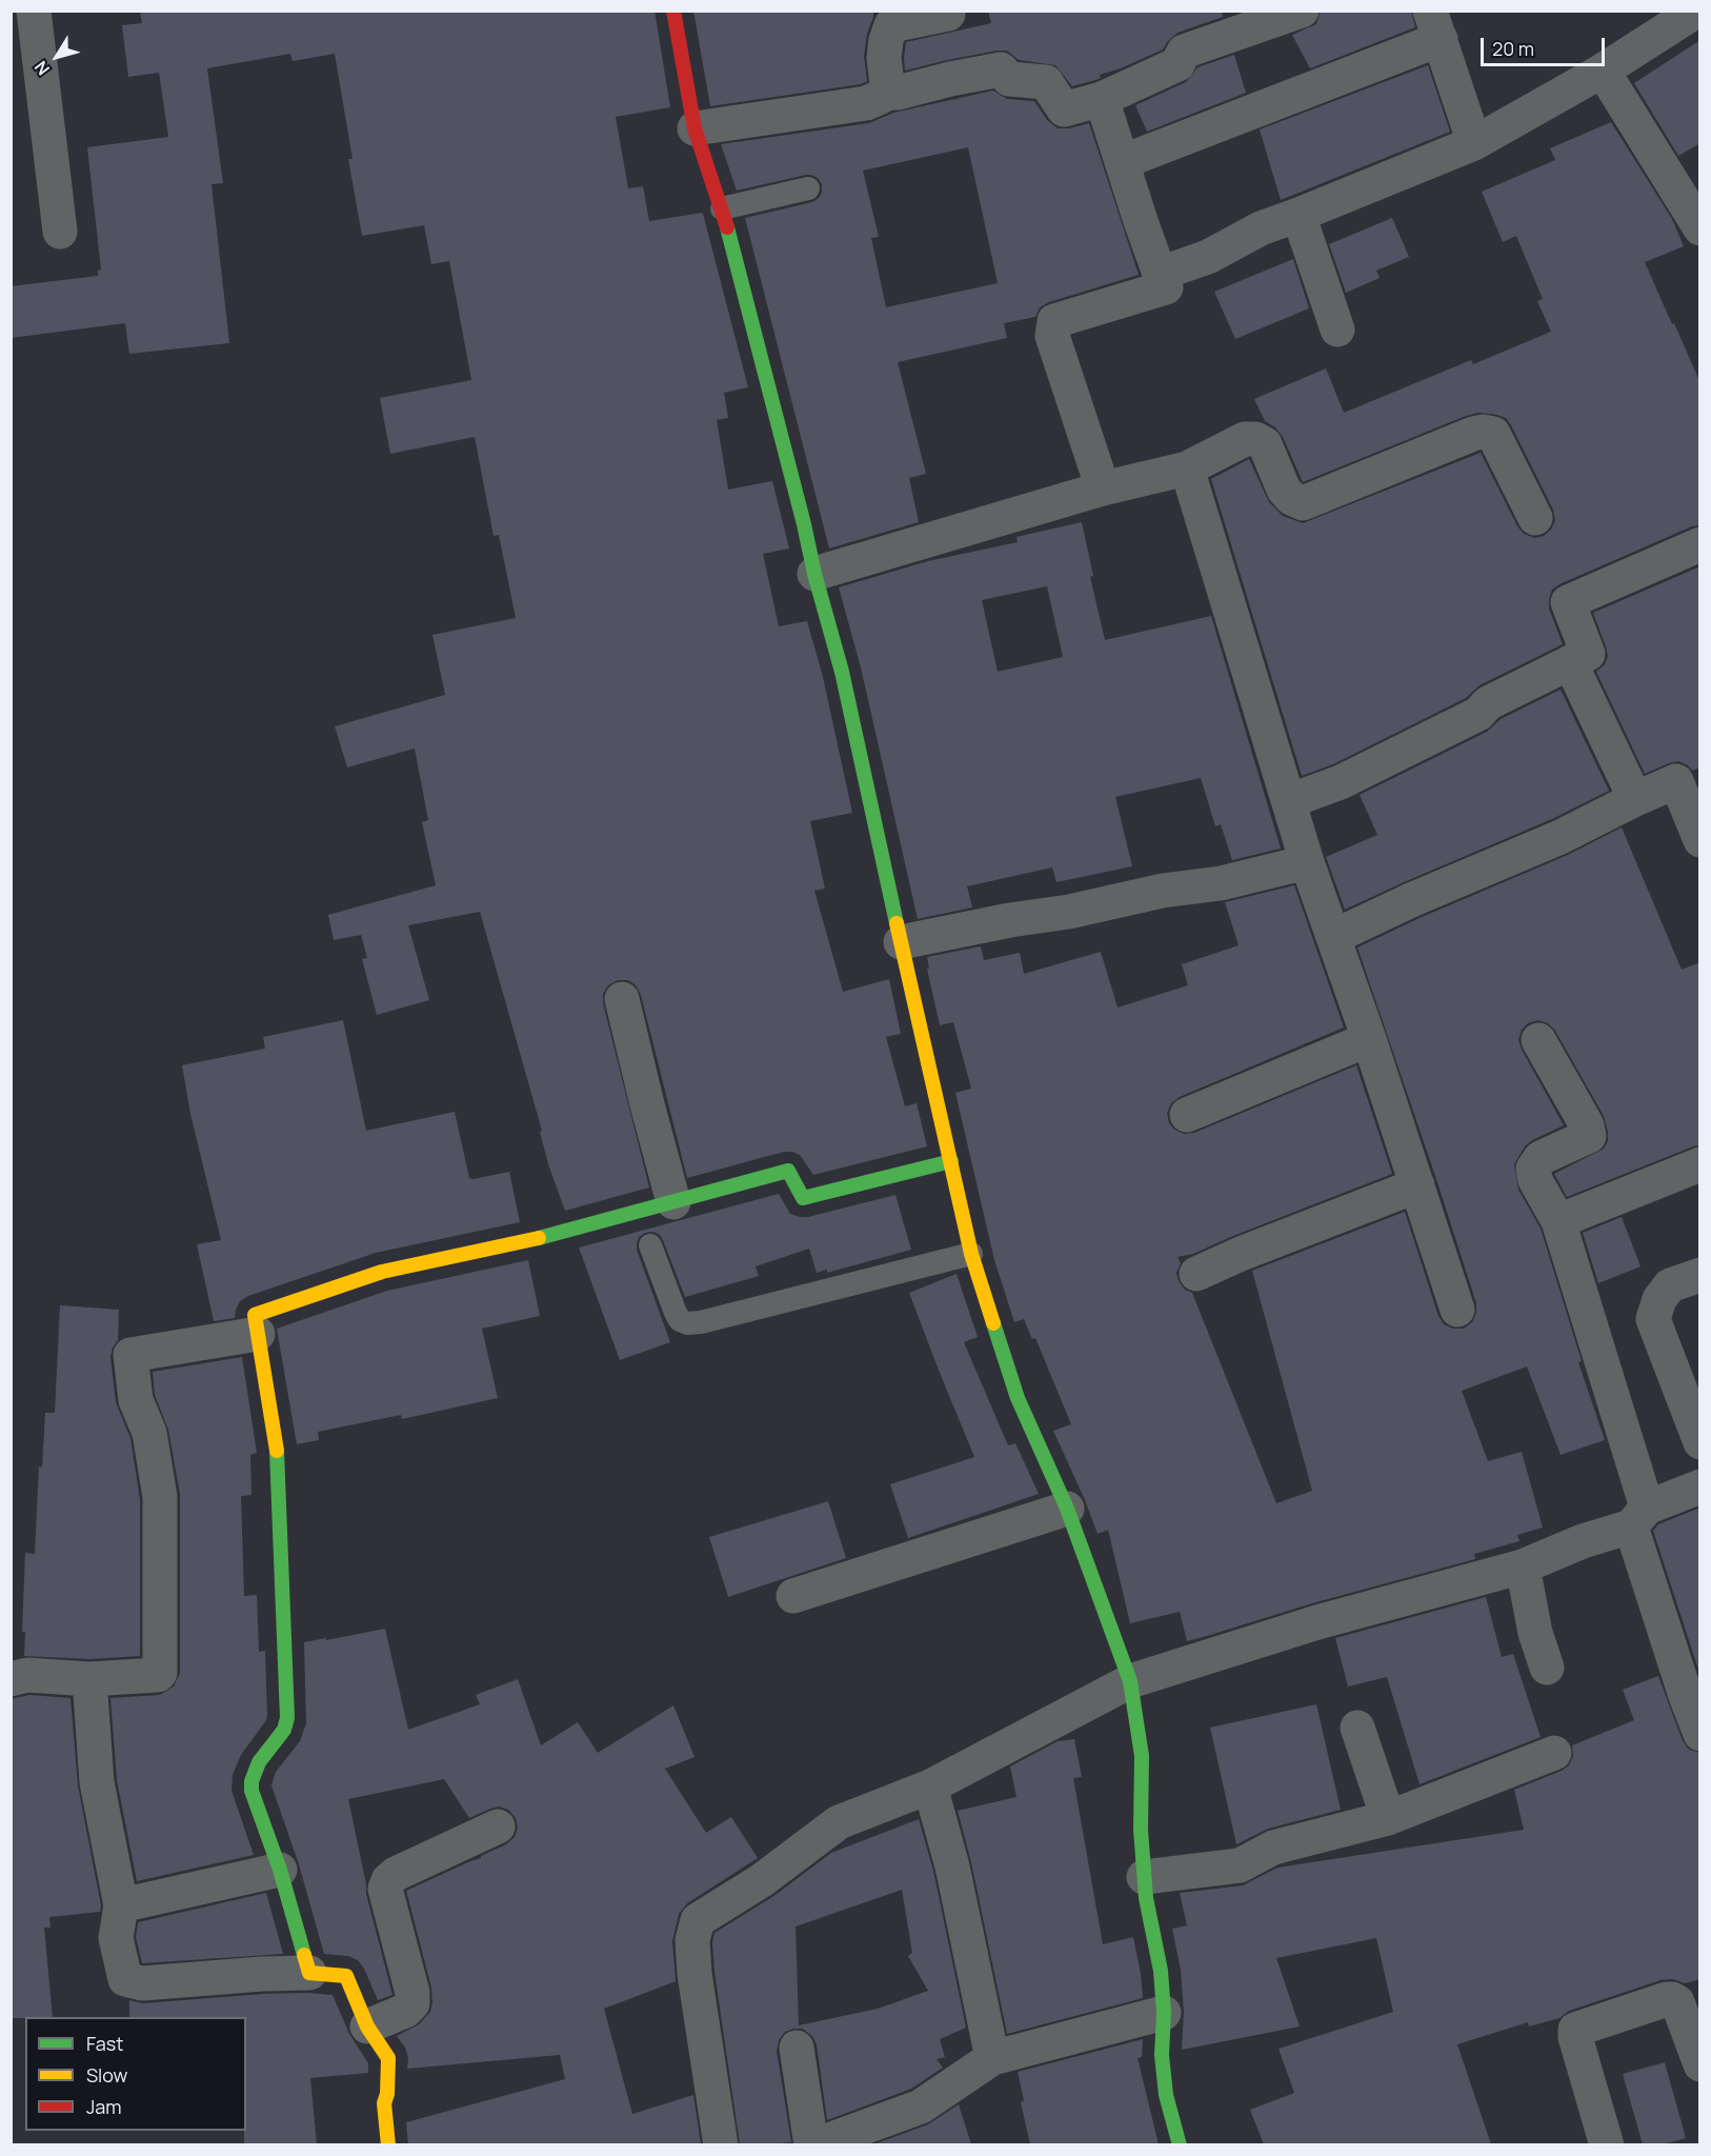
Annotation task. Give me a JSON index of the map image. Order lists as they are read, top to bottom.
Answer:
{
  "legend": ["Fast", "Slow", "Jam"],
  "scale_bar": "20 m",
  "north": "bottom left"
}
